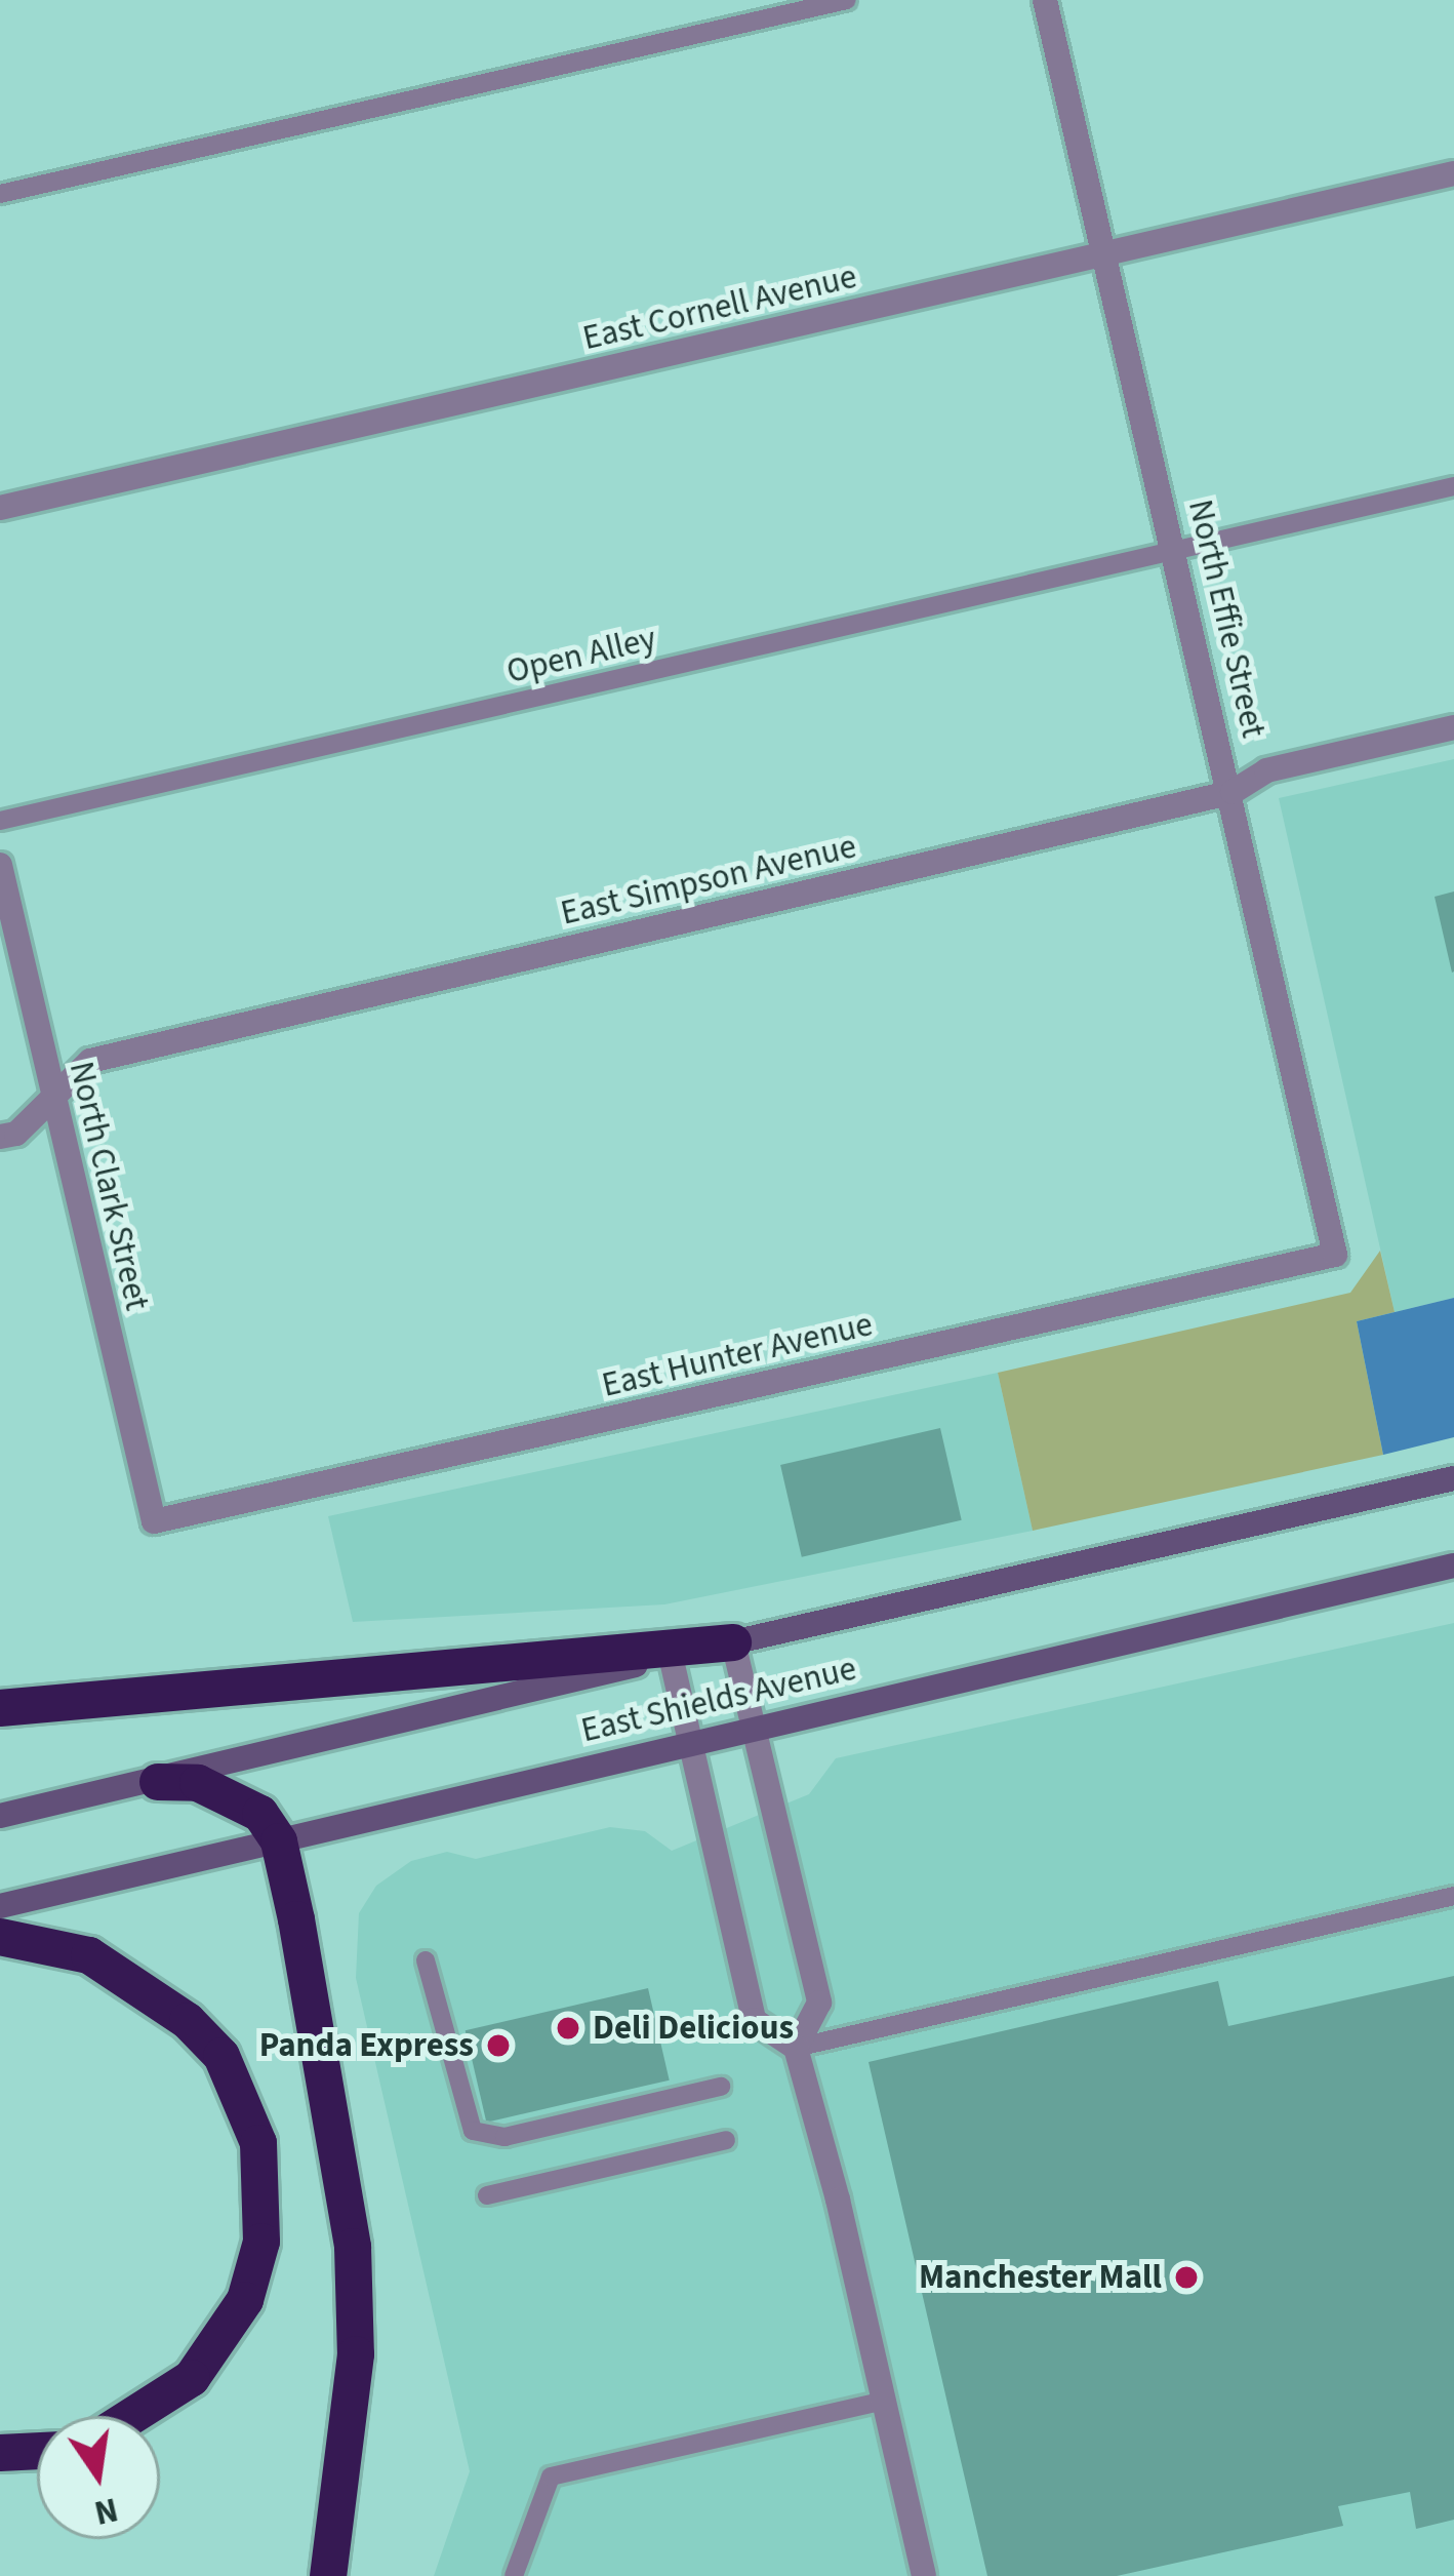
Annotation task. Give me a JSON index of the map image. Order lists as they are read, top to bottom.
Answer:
{
  "streets": {
    "main road": ["East Shields Avenue"],
    "street": [
      "East Cornell Avenue",
      "North Effie Street",
      "East Simpson Avenue",
      "North Clark Street",
      "East Hunter Avenue"
    ],
    "lane": ["Open Alley"]
  },
  "crossings": [
    ["East Cornell Avenue", "North Effie Street"],
    ["North Effie Street", "Open Alley"],
    ["North Effie Street", "East Simpson Avenue"],
    ["North Effie Street", "East Hunter Avenue"],
    ["East Simpson Avenue", "North Clark Street"],
    ["North Clark Street", "East Hunter Avenue"]
  ],
  "places": ["Deli Delicious", "Panda Express", "Manchester Mall"],
  "north": "bottom"
}
